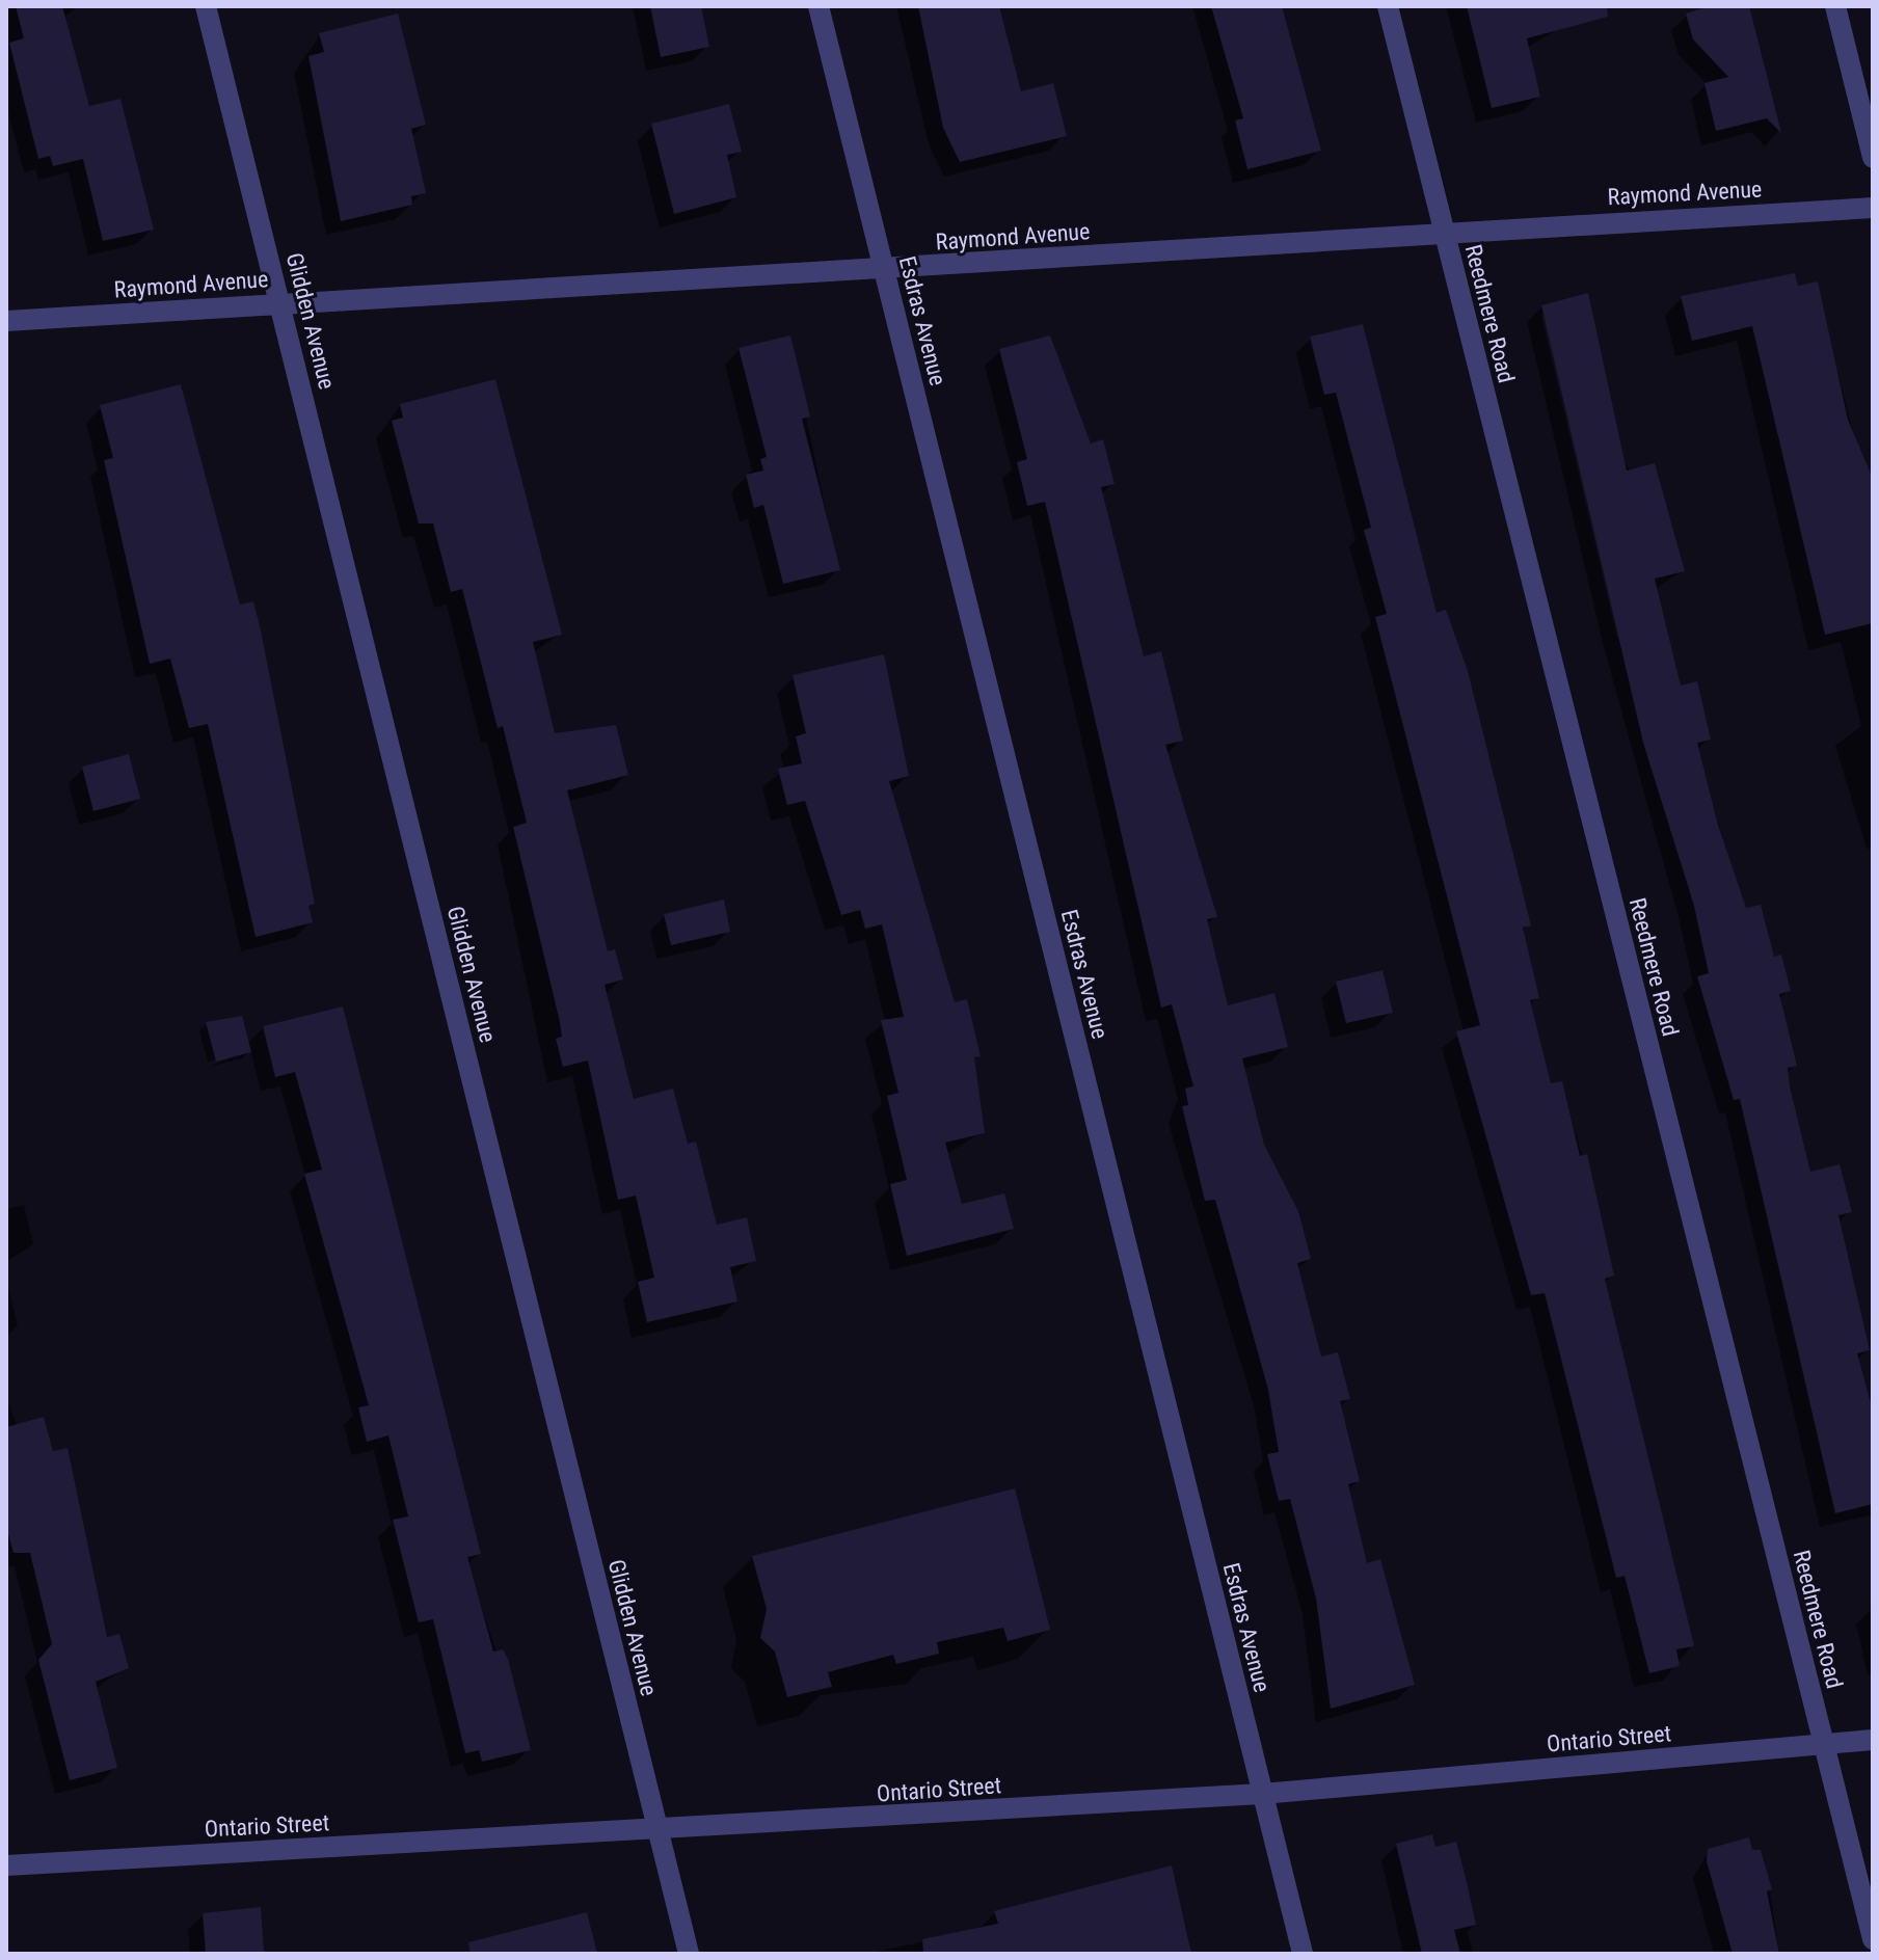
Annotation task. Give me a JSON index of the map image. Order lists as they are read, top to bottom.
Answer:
{
  "streets": {
    "street": [
      "Raymond Avenue",
      "Reedmere Road",
      "Glidden Avenue",
      "Esdras Avenue",
      "Ontario Street"
    ]
  },
  "crossings": [
    ["Raymond Avenue", "Reedmere Road"],
    ["Raymond Avenue", "Glidden Avenue"],
    ["Raymond Avenue", "Esdras Avenue"],
    ["Reedmere Road", "Ontario Street"],
    ["Glidden Avenue", "Ontario Street"],
    ["Esdras Avenue", "Ontario Street"]
  ]
}
